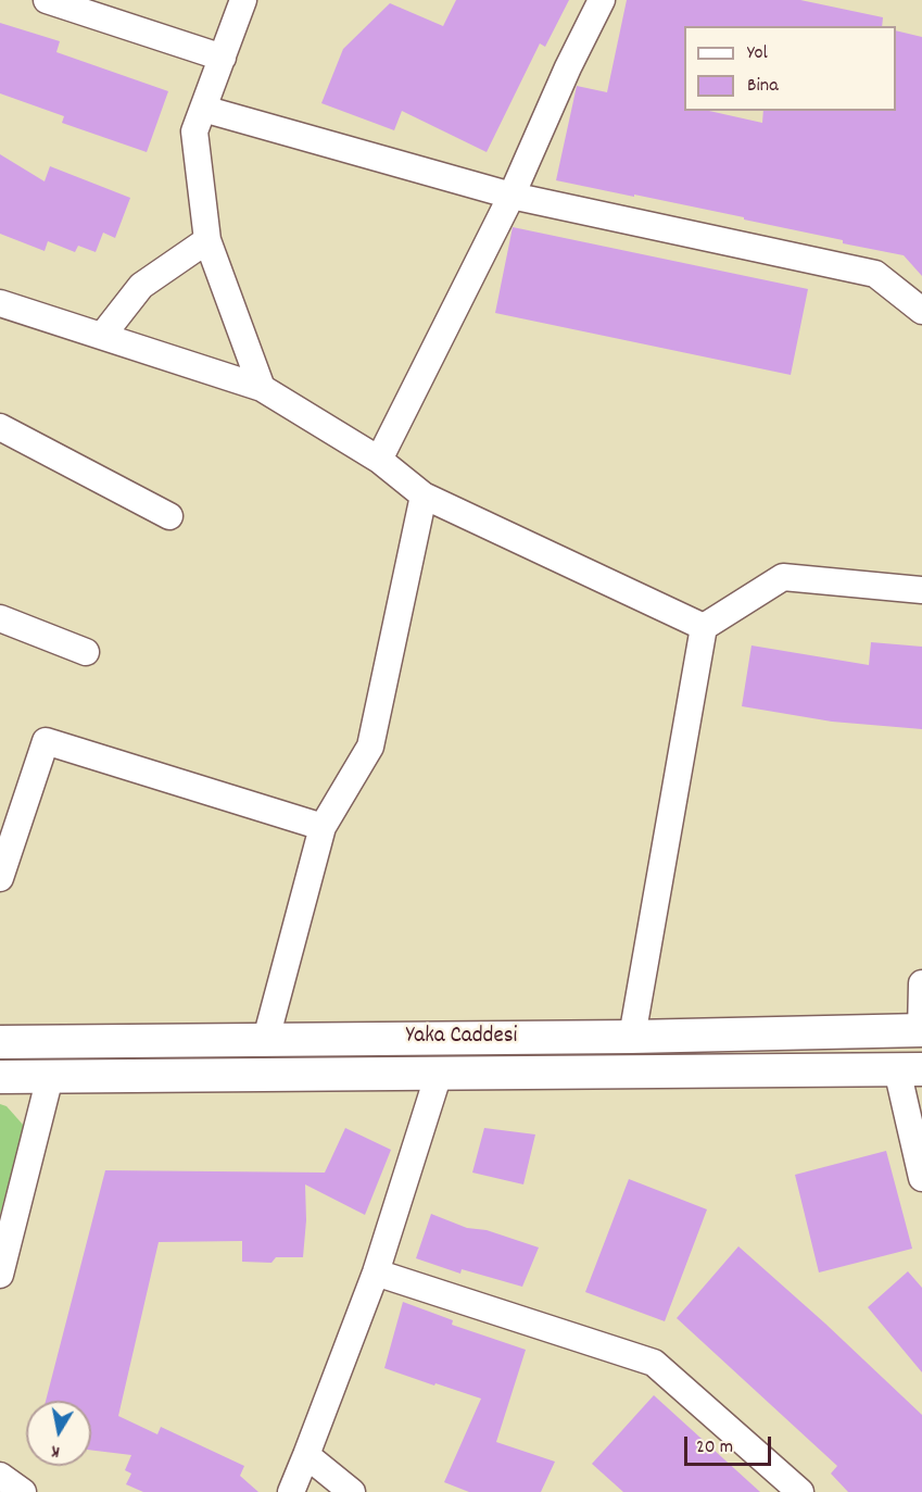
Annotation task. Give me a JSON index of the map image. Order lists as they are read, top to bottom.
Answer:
{
  "streets": {
    "street": ["Yaka Caddesi"]
  },
  "legend": ["Yol", "Bina"],
  "scale_bar": "20 m",
  "north": "bottom"
}
